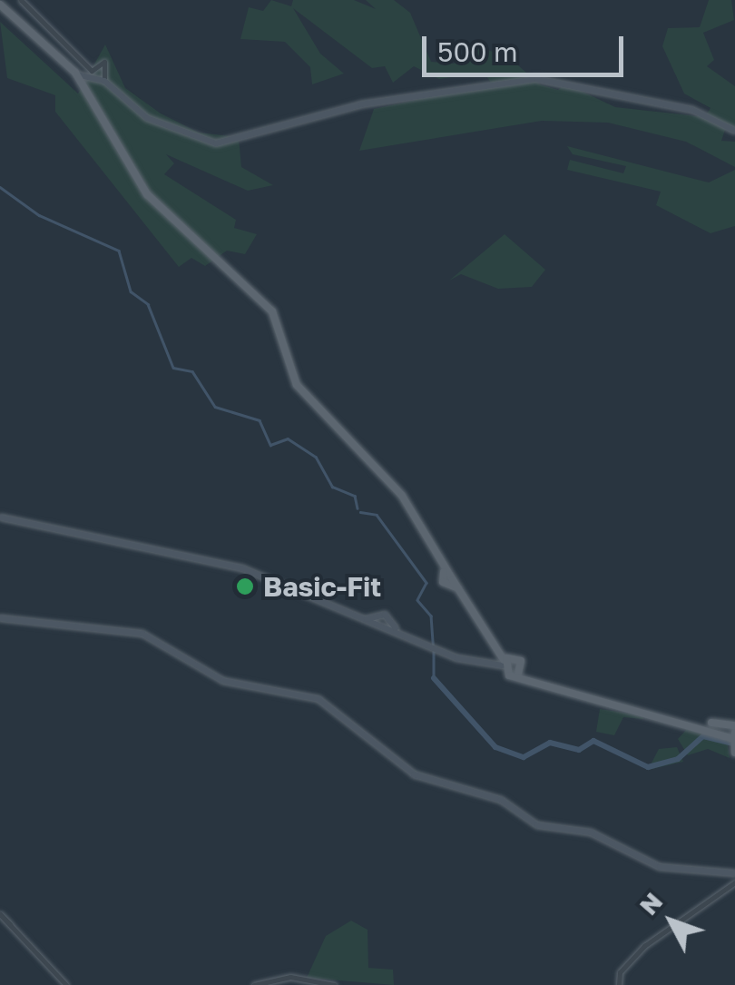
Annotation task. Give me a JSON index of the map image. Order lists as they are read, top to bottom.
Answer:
{
  "places": ["Basic-Fit"],
  "scale_bar": "500 m",
  "north": "top left"
}
